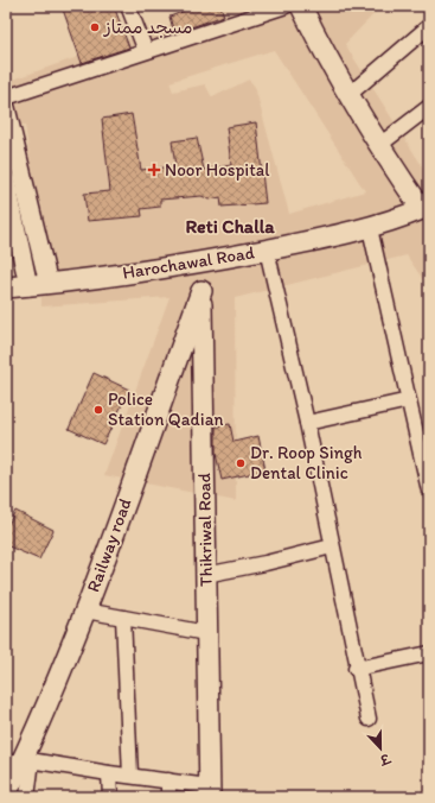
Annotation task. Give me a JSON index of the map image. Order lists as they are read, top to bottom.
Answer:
{
  "streets": {
    "main road": ["Harochawal Road", "Thikriwal Road", "Railway road"]
  },
  "crossings": [
    ["Harochawal Road", "Thikriwal Road"],
    ["Thikriwal Road", "Railway road"]
  ],
  "districts": ["Reti Challa"],
  "places": {
    "other": ["مسجد ممتاز", "Police Station Qadian", "Dr. Roop Singh Dental Clinic"],
    "health": ["Noor Hospital"]
  },
  "north": "bottom"
}
